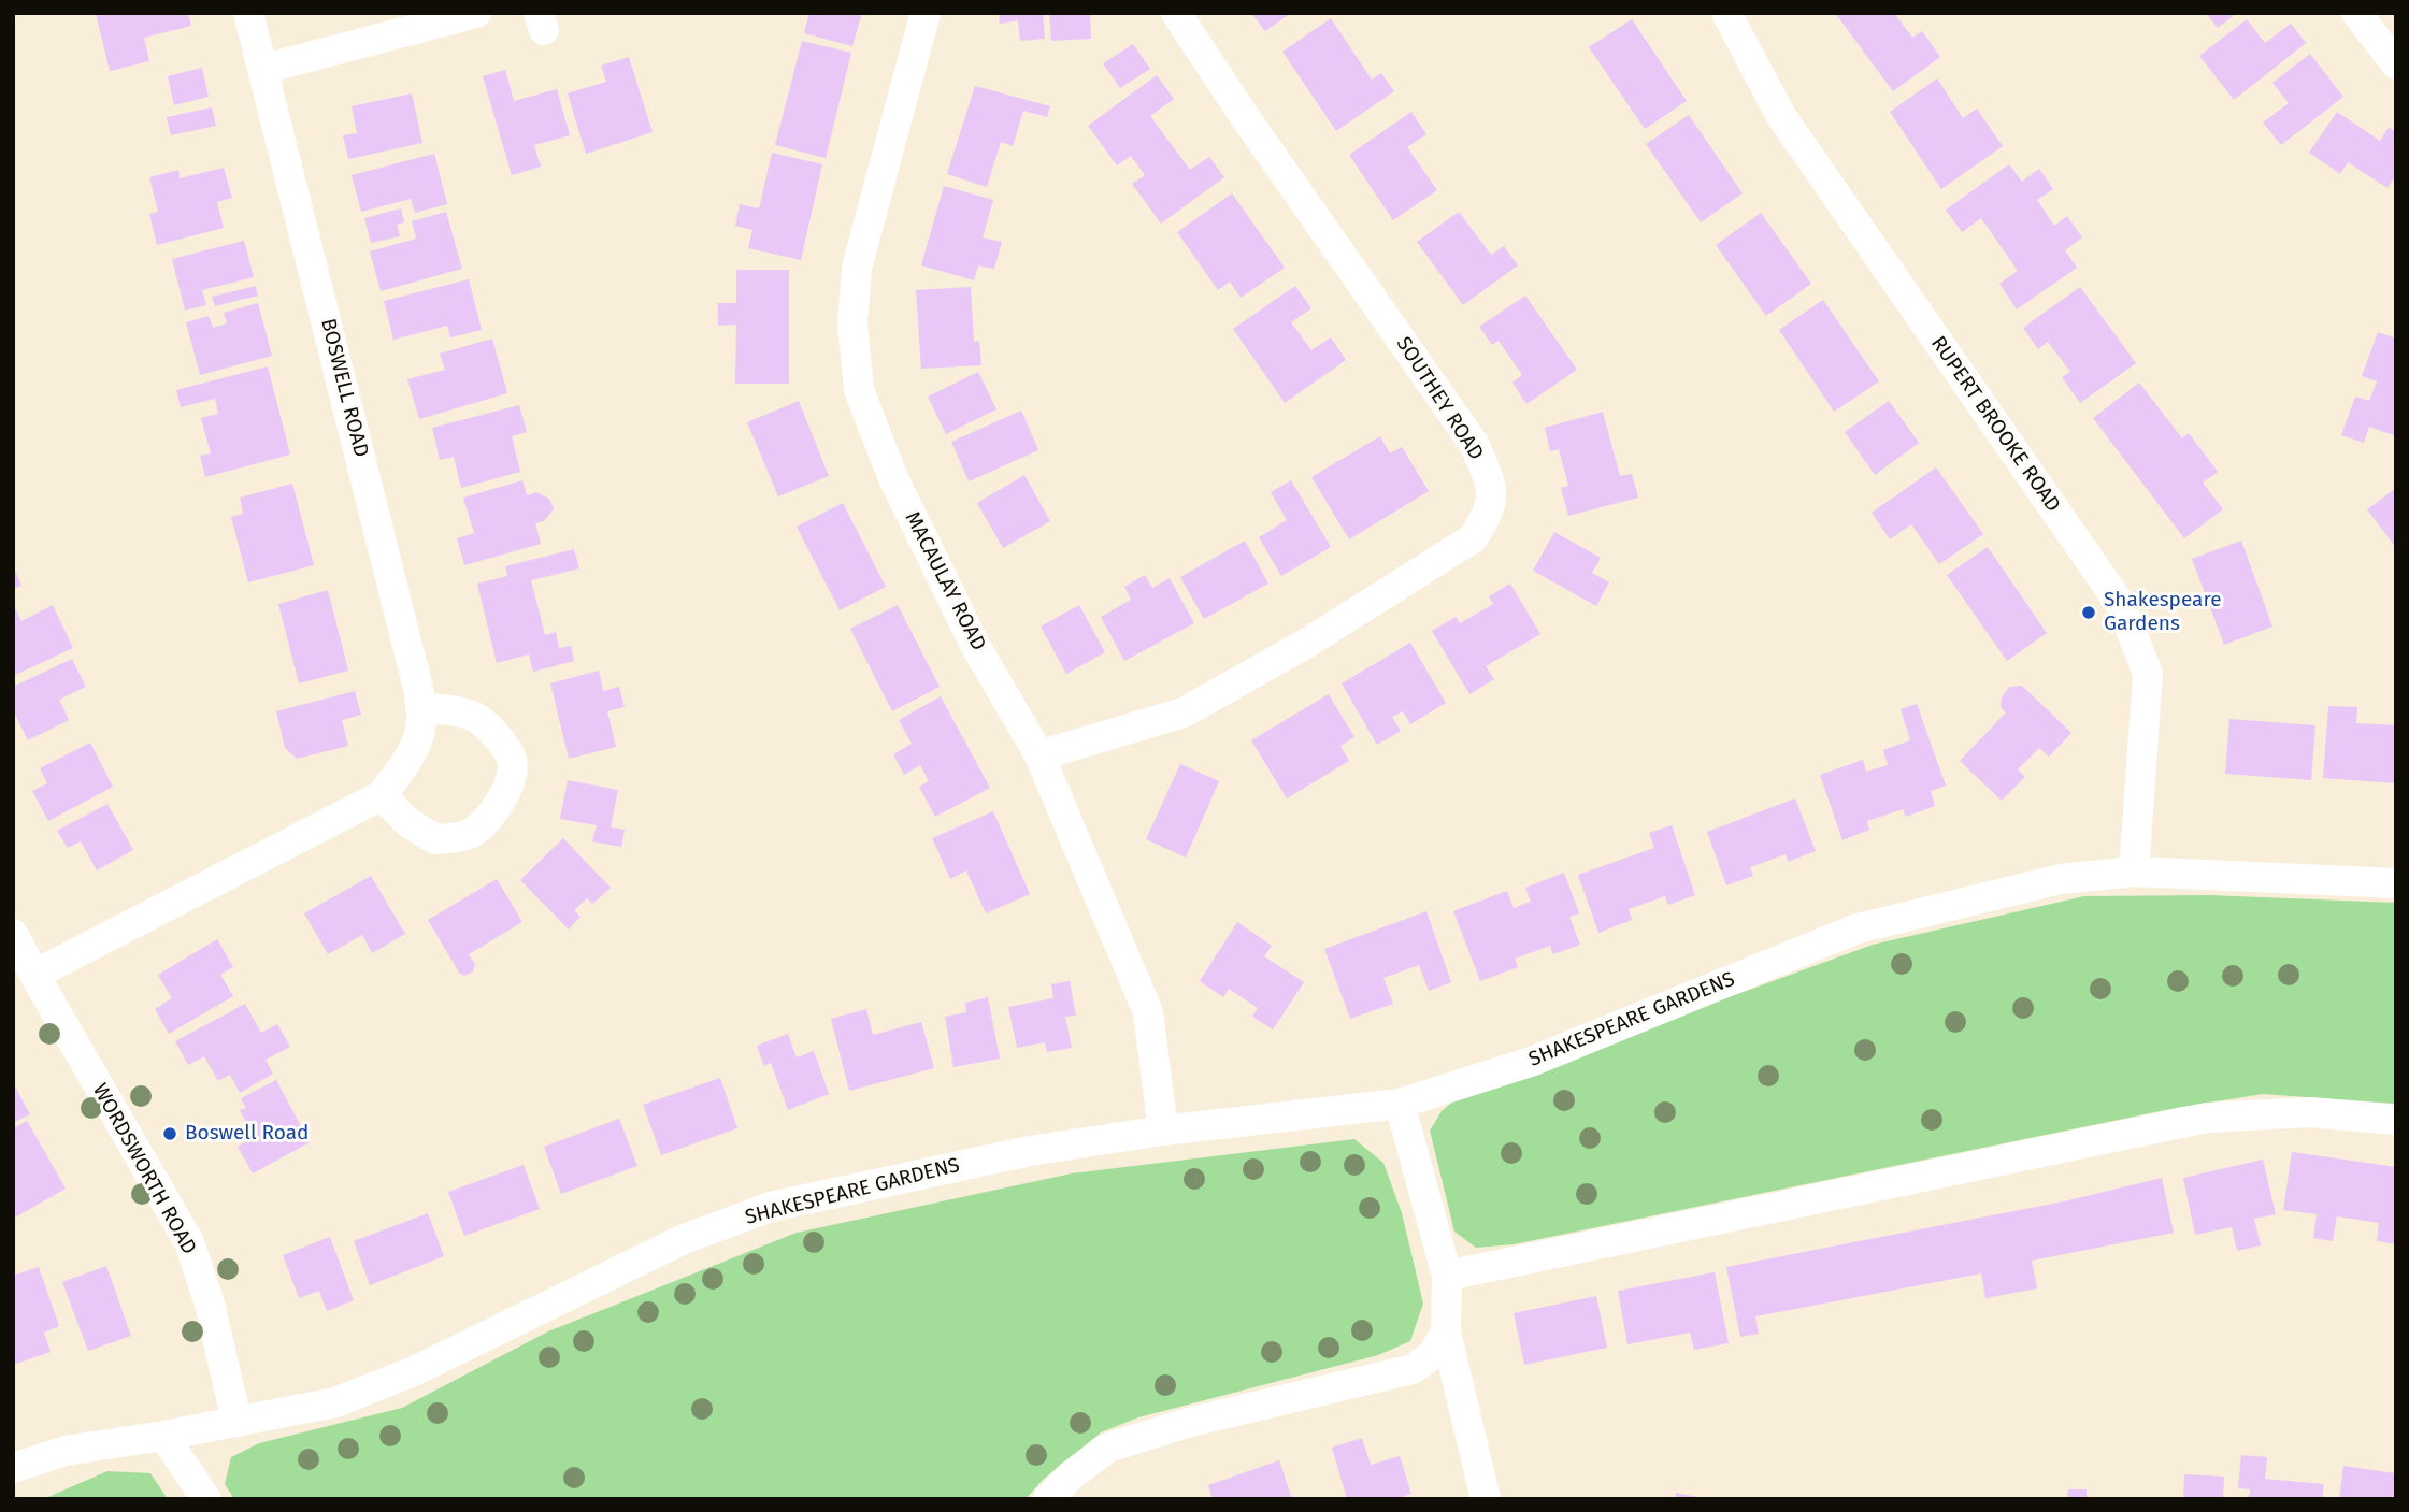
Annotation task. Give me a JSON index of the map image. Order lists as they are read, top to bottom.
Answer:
{
  "streets": {
    "street": [
      "BOSWELL ROAD",
      "SOUTHEY ROAD",
      "RUPERT BROOKE ROAD",
      "MACAULAY ROAD",
      "SHAKESPEARE GARDENS",
      "WORDSWORTH ROAD"
    ]
  },
  "crossings": [
    ["BOSWELL ROAD", "WORDSWORTH ROAD"],
    ["SOUTHEY ROAD", "MACAULAY ROAD"],
    ["RUPERT BROOKE ROAD", "SHAKESPEARE GARDENS"],
    ["MACAULAY ROAD", "SHAKESPEARE GARDENS"],
    ["SHAKESPEARE GARDENS", "WORDSWORTH ROAD"]
  ],
  "places": ["Shakespeare Gardens", "Boswell Road"]
}
